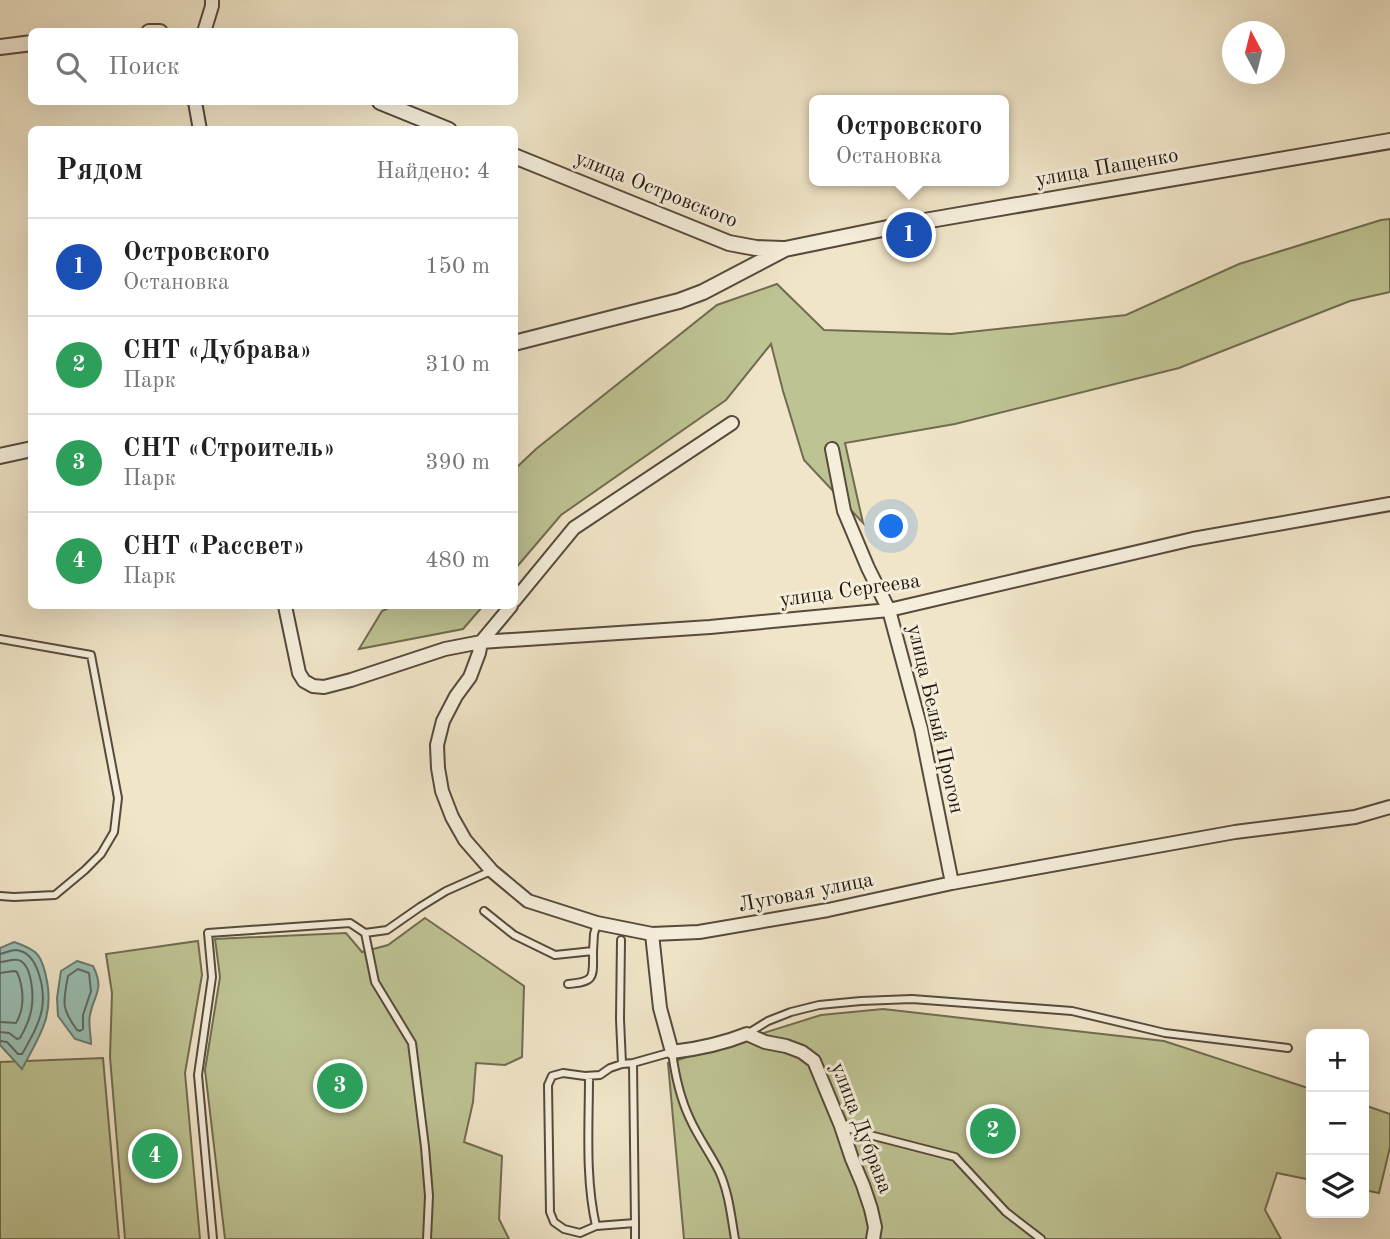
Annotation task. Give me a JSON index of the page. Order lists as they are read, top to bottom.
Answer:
{
  "streets": {
    "street": [
      "улица Пащенко",
      "улица Островского",
      "улица Сергеева",
      "улица Белый Прогон",
      "Луговая улица",
      "улица Дубрава"
    ]
  },
  "crossings": [
    ["улица Пащенко", "улица Островского"],
    ["улица Сергеева", "улица Белый Прогон"],
    ["улица Сергеева", "Луговая улица"],
    ["улица Белый Прогон", "Луговая улица"]
  ],
  "north": "top",
  "page": {
    "search": "Поиск",
    "popup": ["Островского", "Остановка"],
    "heading": ["Рядом", "Найдено: 4"],
    "pins": [
      "1",
      "3",
      "2",
      "4"
    ],
    "list": [
      {
        "mark": "1",
        "name": "Островского",
        "note": "Остановка",
        "value": "150 m"
      },
      {
        "mark": "2",
        "name": "СНТ «Дубрава»",
        "note": "Парк",
        "value": "310 m"
      },
      {
        "mark": "3",
        "name": "СНТ «Строитель»",
        "note": "Парк",
        "value": "390 m"
      },
      {
        "mark": "4",
        "name": "СНТ «Рассвет»",
        "note": "Парк",
        "value": "480 m"
      }
    ],
    "map_buttons": ["+", "−"]
  }
}
